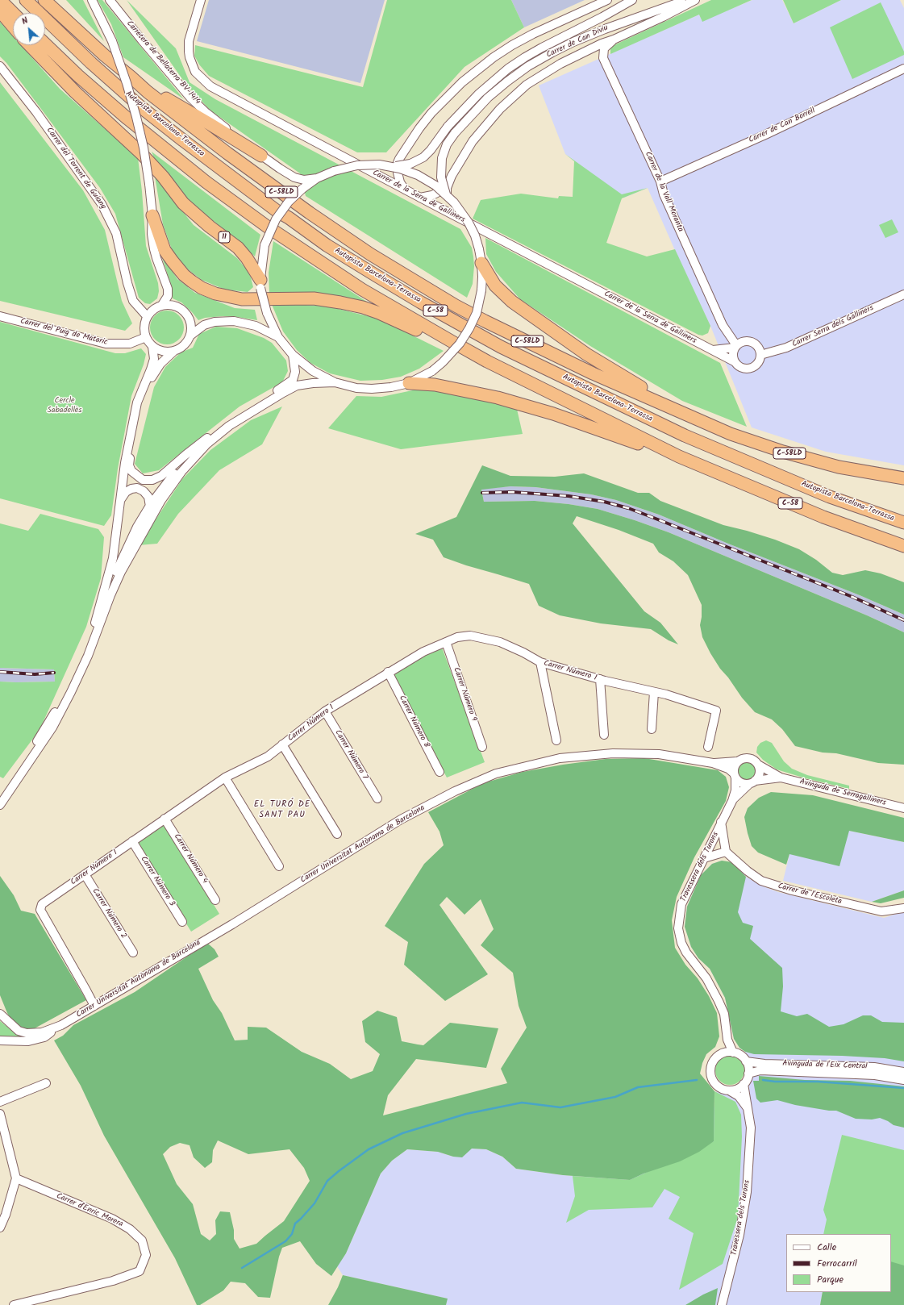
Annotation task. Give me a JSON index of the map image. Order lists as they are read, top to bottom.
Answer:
{
  "streets": {
    "highway": [
      "Autopista Barcelona-Terrassa",
      "C-58LD",
      "11",
      "C-58"
    ],
    "street": [
      "Carrer de Can Diviu",
      "Carretera de Bellaterra BV-1414",
      "Carrer de Can Borrell",
      "Carrer del Torrent de Guiany",
      "Carrer de la Vall Moranta",
      "Carrer de la Serra de Galliners",
      "Carrer Serra dels Galliners",
      "Carrer del Puig de Mataric",
      "Carrer Número 1",
      "Carrer Número 9",
      "Carrer Número 8",
      "Carrer Número 7",
      "Avinguda de Serragalliners",
      "Carrer Universitat Autònoma de Barcelona",
      "Carrer Número 4",
      "Travessera dels Turons",
      "Carrer Número 3",
      "Carrer de l'Escoleta",
      "Carrer Número 2",
      "Avinguda de l'Eix Central",
      "Carrer d'Enric Morera"
    ]
  },
  "crossings": [
    ["Carrer de Can Diviu", "Carrer de la Vall Moranta"],
    ["Carrer de Can Diviu", "Carrer de la Serra de Galliners"],
    ["Carrer de Can Borrell", "Carrer de la Vall Moranta"],
    ["Carrer del Torrent de Guiany", "Carrer del Puig de Mataric"],
    ["Carrer de la Vall Moranta", "Carrer de la Serra de Galliners"],
    ["Carrer de la Vall Moranta", "Carrer Serra dels Galliners"],
    ["Carrer de la Serra de Galliners", "Carrer Serra dels Galliners"],
    ["Carrer Número 1", "Carrer Número 9"],
    ["Carrer Número 1", "Carrer Número 8"],
    ["Carrer Número 1", "Carrer Número 7"],
    ["Carrer Número 1", "Carrer Universitat Autònoma de Barcelona"],
    ["Carrer Número 1", "Carrer Número 4"],
    ["Carrer Número 1", "Carrer Número 3"],
    ["Carrer Número 1", "Carrer Número 2"],
    ["Avinguda de Serragalliners", "Carrer Universitat Autònoma de Barcelona"],
    ["Avinguda de Serragalliners", "Travessera dels Turons"],
    ["Carrer Universitat Autònoma de Barcelona", "Travessera dels Turons"],
    ["Travessera dels Turons", "Avinguda de l'Eix Central"]
  ],
  "districts": ["EL TURÓ DE SANT PAU"],
  "parks": ["Cercle Sabadellès"],
  "legend": ["Calle", "Ferrocarril", "Parque"],
  "north": "top left"
}
